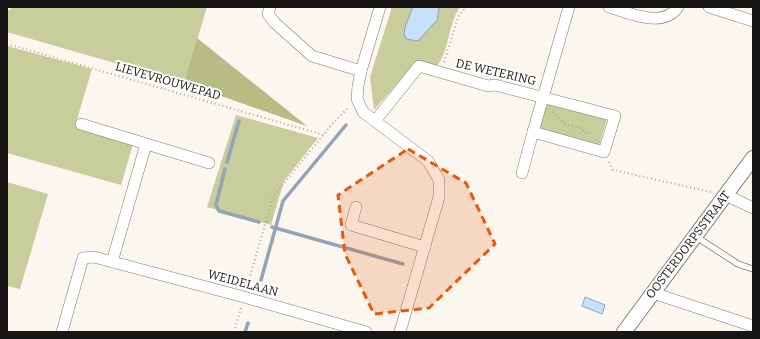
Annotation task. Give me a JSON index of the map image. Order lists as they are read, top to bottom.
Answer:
{
  "streets": {
    "street": ["DE WETERING", "OOSTERDORPSSTRAAT", "WEIDELAAN"],
    "path": ["LIEVEVROUWEPAD"]
  }
}
